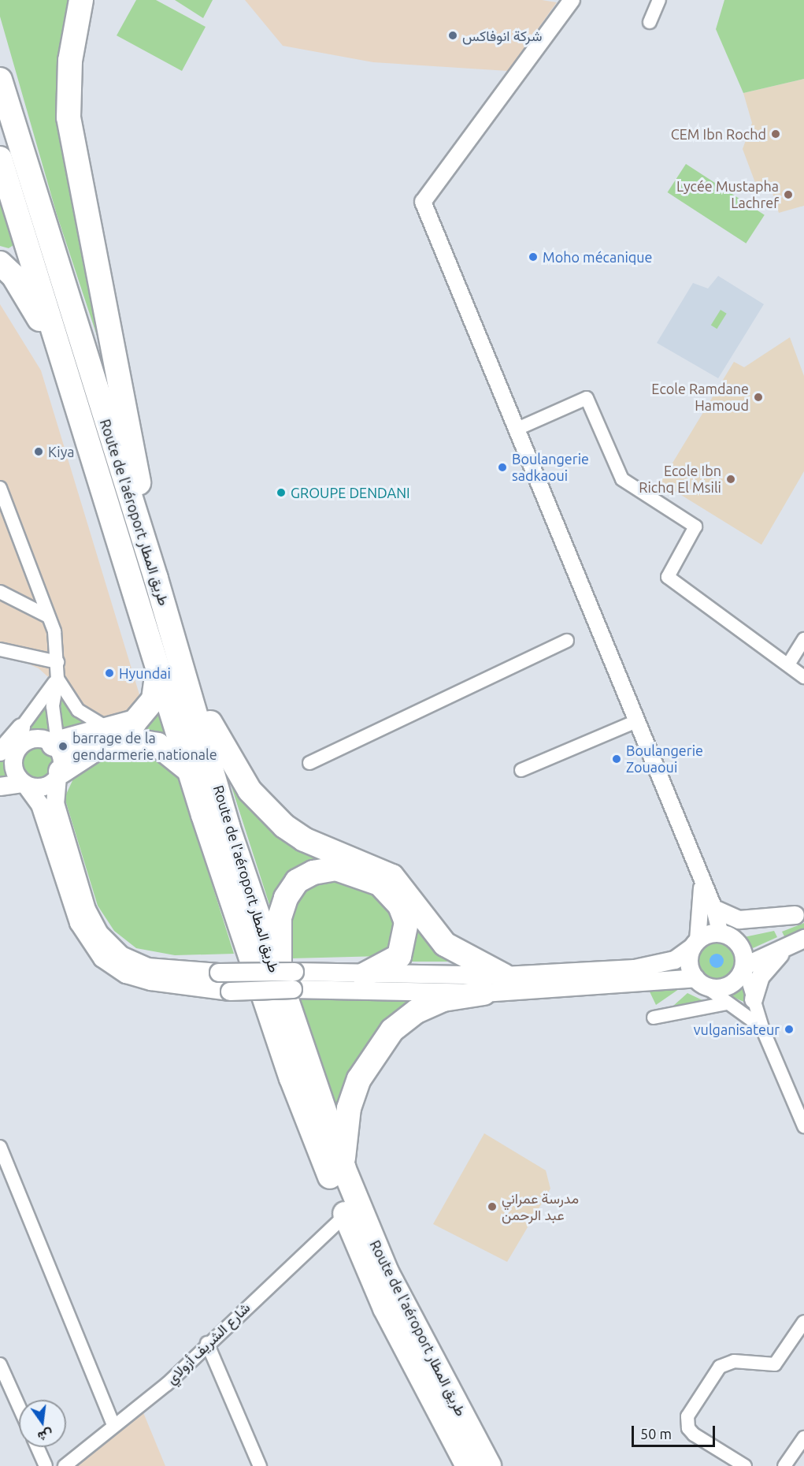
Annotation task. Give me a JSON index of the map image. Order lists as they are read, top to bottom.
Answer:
{
  "streets": {
    "highway": ["Route de l'aéroport طريق المطار"],
    "street": ["شارع الشريف أزولاي"]
  },
  "crossings": [
    ["Route de l'aéroport طريق المطار", "شارع الشريف أزولاي"]
  ],
  "places": [
    "شركة انوفاكس",
    "CEM Ibn Rochd",
    "Lycée Mustapha Lachref",
    "Moho mécanique",
    "Ecole Ramdane Hamoud",
    "Kiya",
    "Boulangerie sadkaoui",
    "Ecole Ibn Richq El Msili",
    "GROUPE DENDANI",
    "Hyundai",
    "barrage de la gendarmerie nationale",
    "Boulangerie Zouaoui",
    "vulganisateur",
    "مدرسة عمراني عبد الرحمن"
  ],
  "scale_bar": "50 m",
  "north": "bottom"
}
